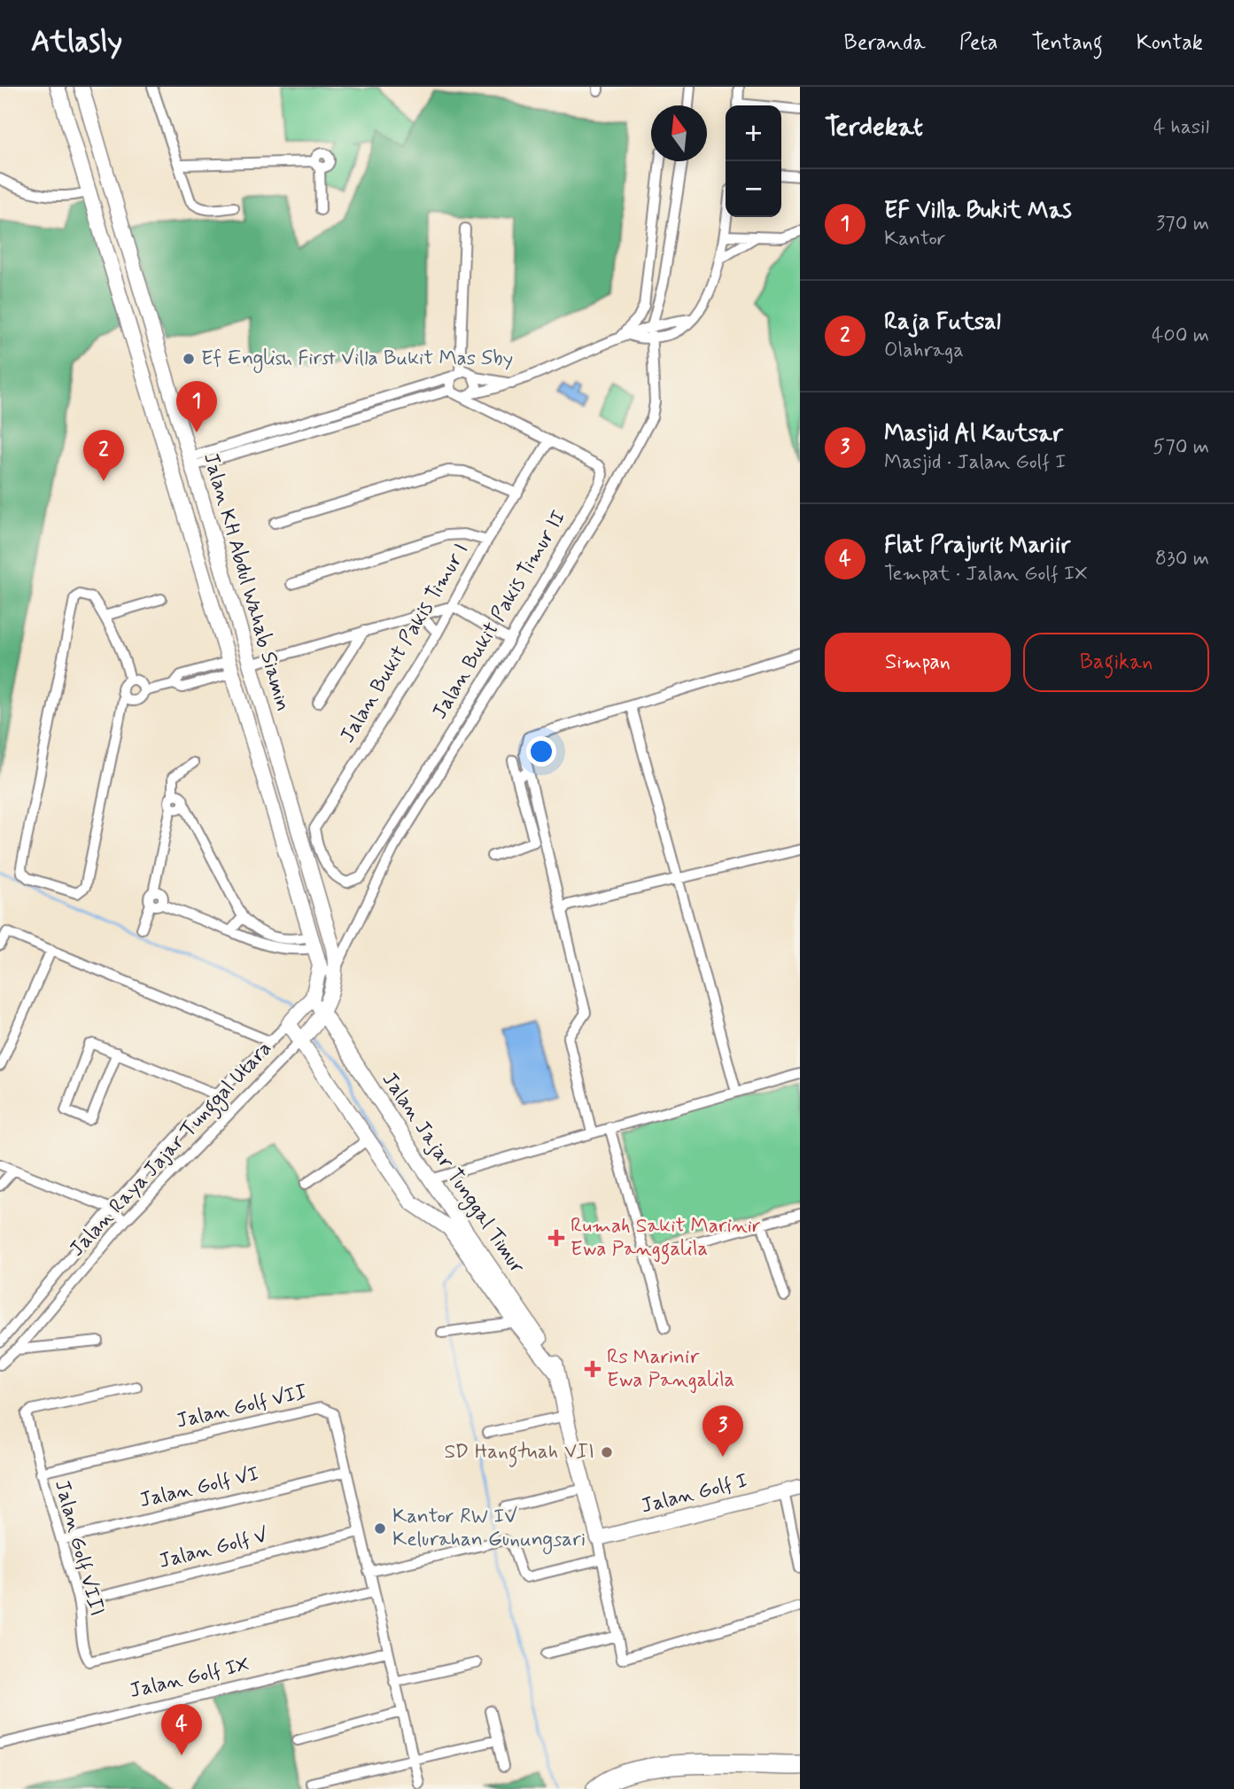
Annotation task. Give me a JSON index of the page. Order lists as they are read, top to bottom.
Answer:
{
  "streets": {
    "main road": [
      "Jalan KH Abdul Wahab Siamin",
      "Jalan Raya Jajar Tunggal Utara",
      "Jalan Jajar Tunggal Timur",
      "Jalan Golf I"
    ],
    "street": [
      "Jalan Bukit Pakis Timur II",
      "Jalan Bukit Pakis Timur I",
      "Jalan Golf VII",
      "Jalan Golf VI",
      "Jalan Golf VIII",
      "Jalan Golf V",
      "Jalan Golf IX"
    ]
  },
  "crossings": [
    ["Jalan Bukit Pakis Timur II", "Jalan Bukit Pakis Timur I"],
    ["Jalan Raya Jajar Tunggal Utara", "Jalan Jajar Tunggal Timur"],
    ["Jalan Jajar Tunggal Timur", "Jalan Golf I"],
    ["Jalan Golf VII", "Jalan Golf VI"],
    ["Jalan Golf VII", "Jalan Golf VIII"],
    ["Jalan Golf VII", "Jalan Golf V"],
    ["Jalan Golf VII", "Jalan Golf IX"],
    ["Jalan Golf VI", "Jalan Golf VIII"],
    ["Jalan Golf VIII", "Jalan Golf V"]
  ],
  "places": {
    "other": ["Ef English First Villa Bukit Mas Sby", "SD Hangtuah VII", "Kantor RW IV Kelurahan Gunungsari"],
    "health": ["Rumah Sakit Marinir Ewa Panggalila", "Rs Marinir Ewa Pangalila"]
  },
  "north": "top",
  "page": {
    "header": "Atlasly",
    "nav": [
      "Beranda",
      "Peta",
      "Tentang",
      "Kontak"
    ],
    "heading": ["Terdekat", "4 hasil"],
    "map_buttons": ["+", "−"],
    "list": [
      {
        "mark": "1",
        "name": "EF Villa Bukit Mas",
        "note": "Kantor",
        "value": "370 m"
      },
      {
        "mark": "2",
        "name": "Raja Futsal",
        "note": "Olahraga",
        "value": "400 m"
      },
      {
        "mark": "3",
        "name": "Masjid Al Kautsar",
        "note": "Masjid · Jalan Golf I",
        "value": "570 m"
      },
      {
        "mark": "4",
        "name": "Flat Prajurit Mariir",
        "note": "Tempat · Jalan Golf IX",
        "value": "830 m"
      }
    ],
    "pins": [
      "1",
      "2",
      "3",
      "4"
    ],
    "buttons": ["Simpan", "Bagikan"]
  }
}
